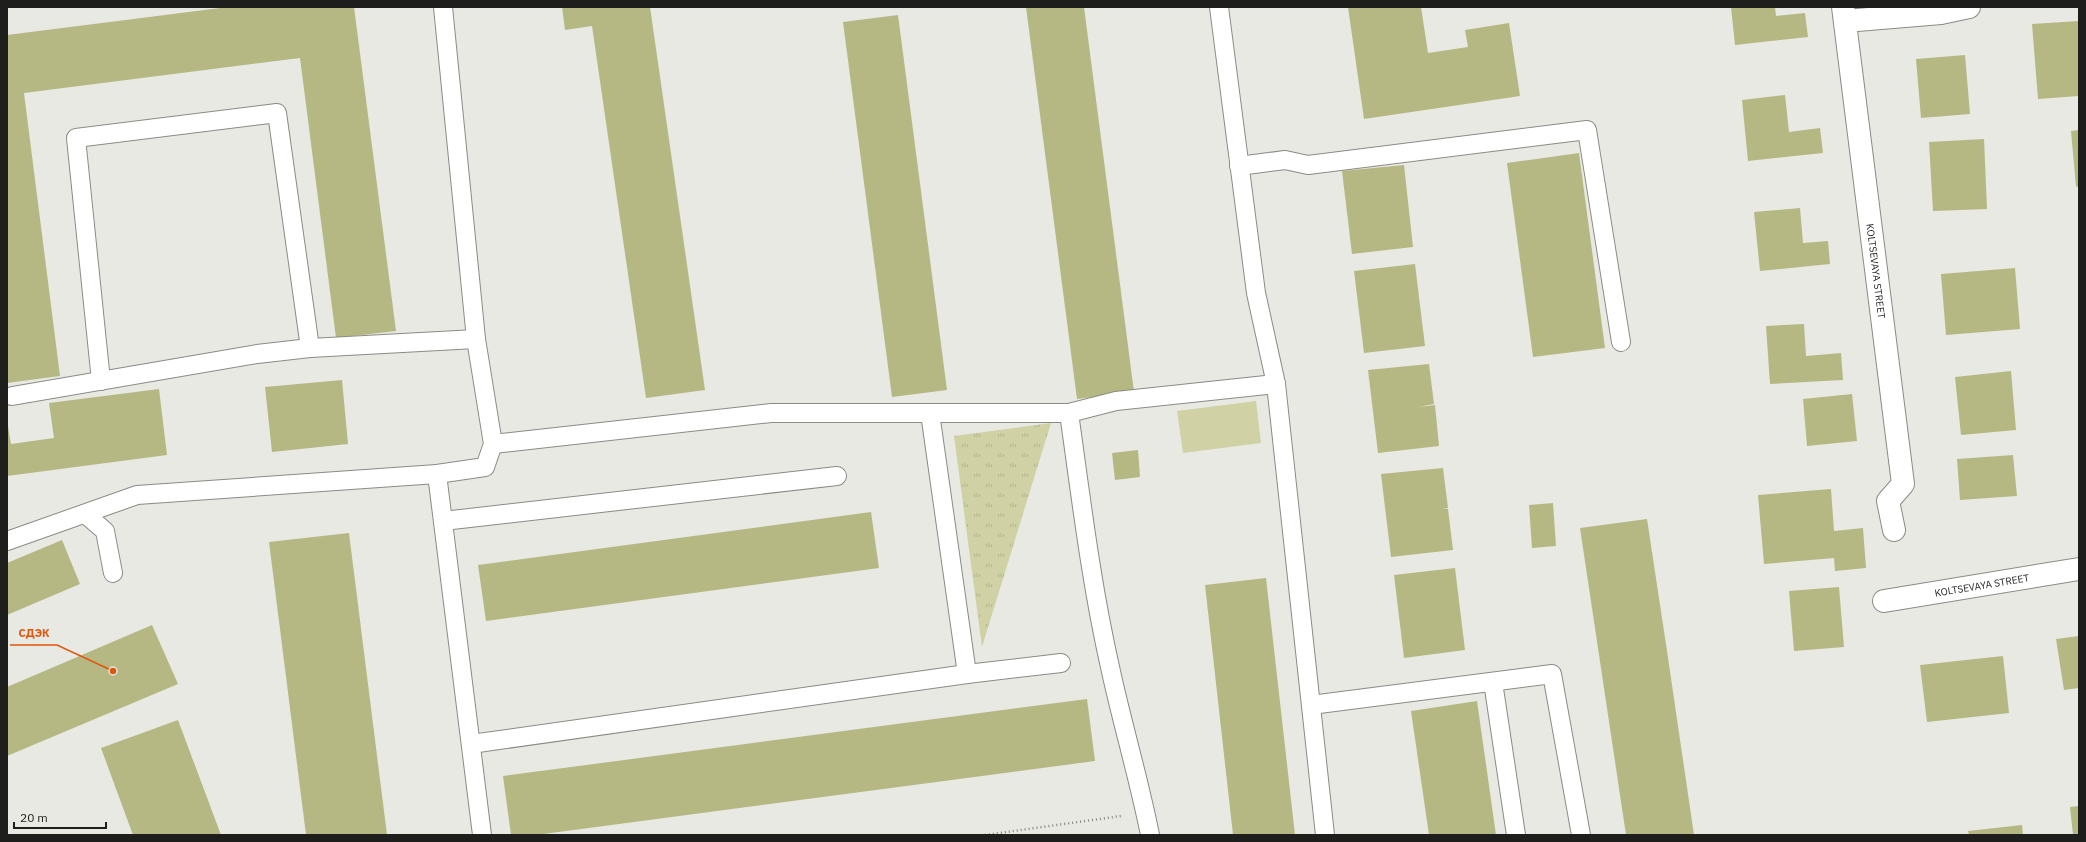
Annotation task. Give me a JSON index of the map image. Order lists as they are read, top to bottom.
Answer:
{
  "streets": {
    "street": ["KOLTSEVAYA STREET"]
  },
  "places": ["СДЭК"],
  "scale_bar": "20 m"
}
